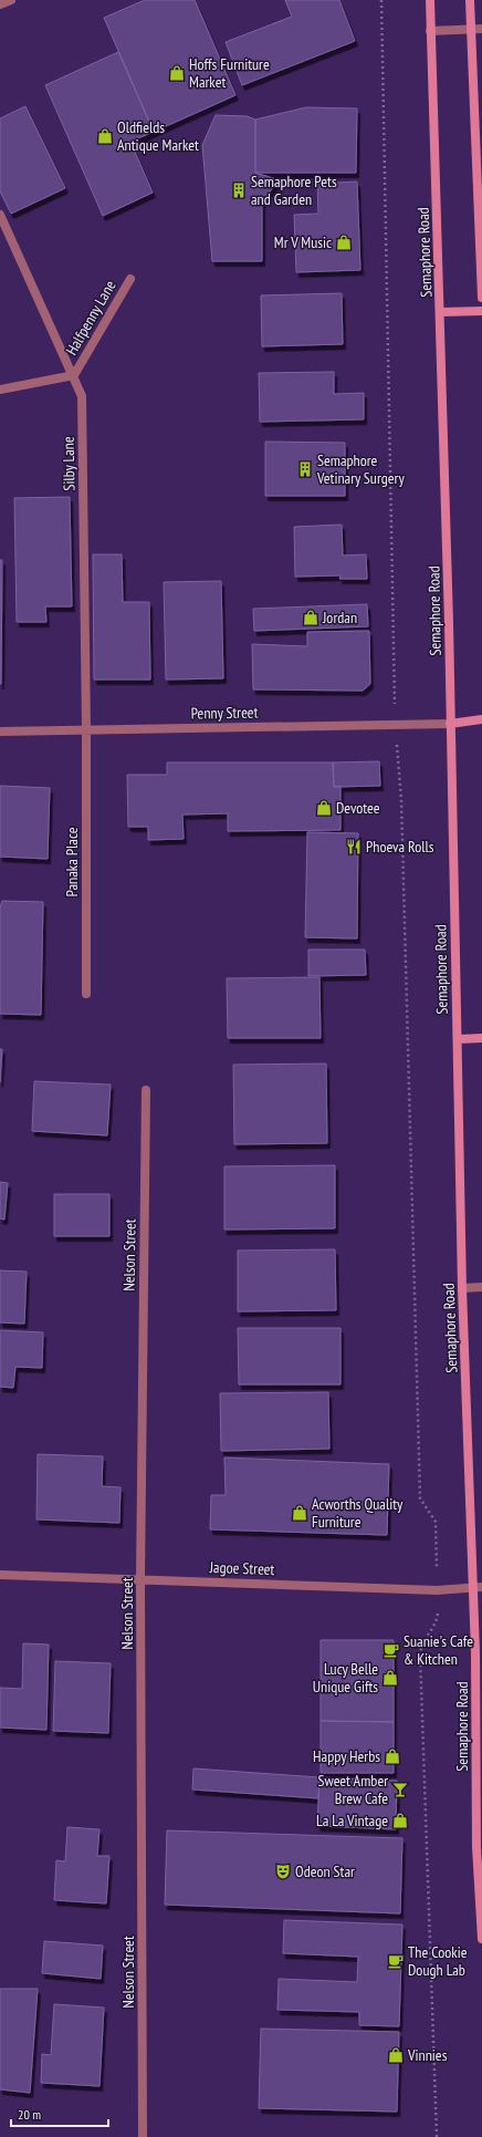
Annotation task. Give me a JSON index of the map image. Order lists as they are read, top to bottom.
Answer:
{
  "streets": {
    "main road": ["Semaphore Road"],
    "street": [
      "Halfpenny Lane",
      "Silby Lane",
      "Penny Street",
      "Panaka Place",
      "Nelson Street",
      "Jagoe Street"
    ]
  },
  "crossings": [
    ["Semaphore Road", "Penny Street"],
    ["Semaphore Road", "Jagoe Street"],
    ["Halfpenny Lane", "Silby Lane"],
    ["Silby Lane", "Penny Street"],
    ["Silby Lane", "Panaka Place"],
    ["Penny Street", "Panaka Place"],
    ["Nelson Street", "Jagoe Street"]
  ],
  "places": {
    "shop": [
      "Hoffs Furniture Market",
      "Oldfields Antique Market",
      "Mr V Music",
      "Jordan",
      "Devotee",
      "Acworths Quality Furniture",
      "Lucy Belle Unique Gifts",
      "Happy Herbs",
      "La La Vintage",
      "Vinnies"
    ],
    "building": ["Semaphore Pets and Garden", "Semaphore Vetinary Surgery"],
    "restaurant": ["Phoeva Rolls"],
    "cafe": ["Suanie's Cafe & Kitchen", "The Cookie Dough Lab"],
    "bar": ["Sweet Amber Brew Cafe"],
    "theatre": ["Odeon Star"]
  },
  "scale_bar": "20 m"
}
